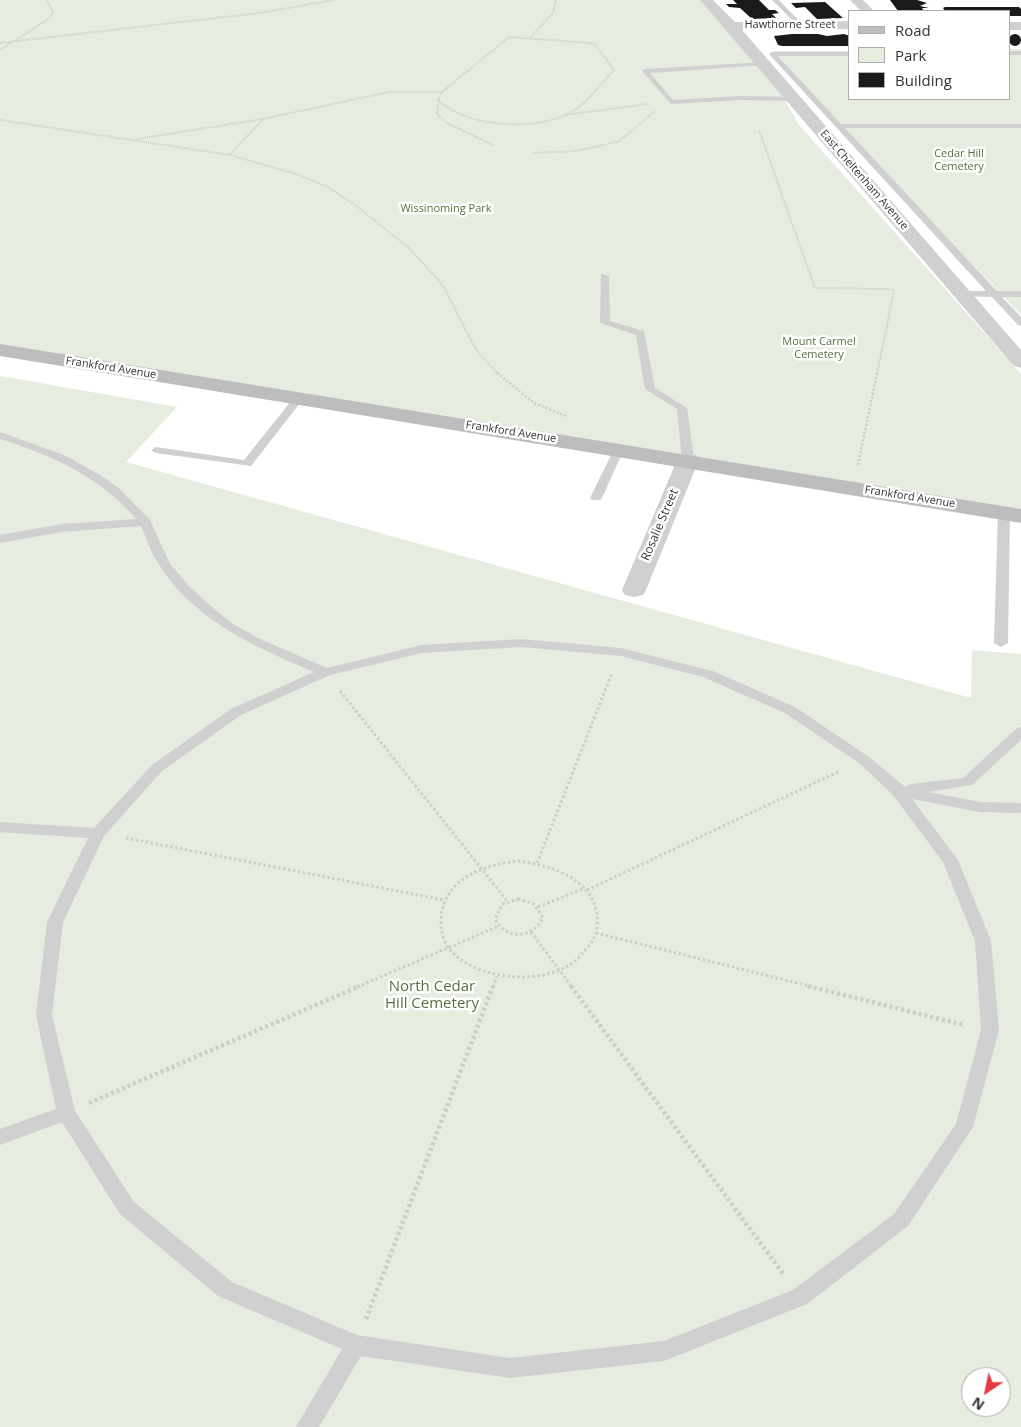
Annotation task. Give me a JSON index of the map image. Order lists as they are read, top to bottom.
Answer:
{
  "streets": {
    "main road": ["Frankford Avenue"],
    "street": ["Hawthorne Street", "East Cheltenham Avenue", "Rosalie Street"]
  },
  "crossings": [
    ["Hawthorne Street", "East Cheltenham Avenue"],
    ["Frankford Avenue", "Rosalie Street"]
  ],
  "parks": [
    "Cedar Hill Cemetery",
    "Wissinoming Park",
    "Mount Carmel Cemetery",
    "North Cedar Hill Cemetery"
  ],
  "legend": ["Road", "Park", "Building"],
  "north": "bottom left"
}
